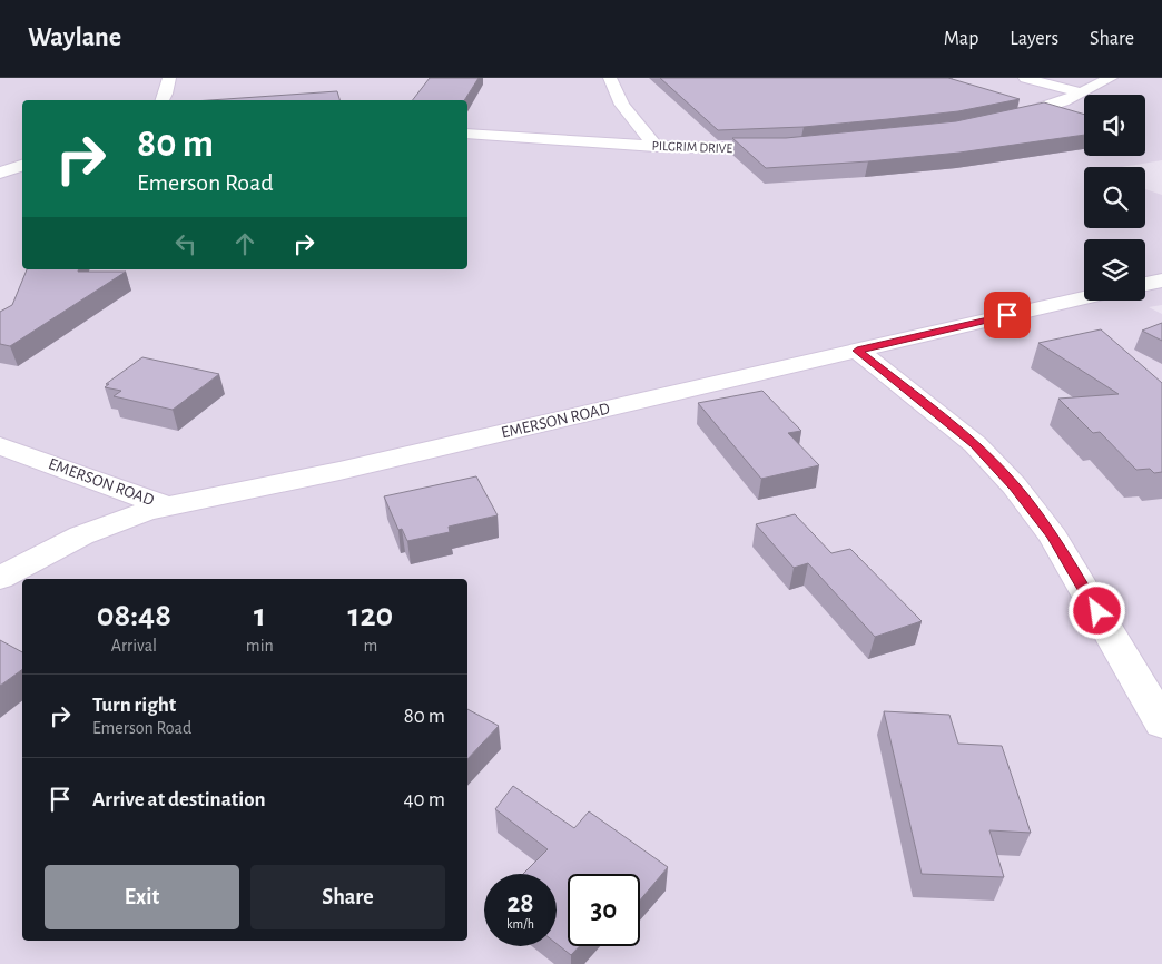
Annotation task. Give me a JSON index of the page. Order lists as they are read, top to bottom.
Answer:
{
  "streets": {
    "street": ["PILGRIM DRIVE", "EMERSON ROAD"]
  },
  "page": {
    "header": "Waylane",
    "nav": ["Map", "Layers", "Share"],
    "turn": ["80 m", "Emerson Road"],
    "eta": [
      "08:48",
      "Arrival",
      "1",
      "min",
      "120",
      "m"
    ],
    "list": [
      {
        "name": "Turn right",
        "note": "Emerson Road",
        "value": "80 m"
      },
      {
        "name": "Arrive at destination",
        "value": "40 m"
      }
    ],
    "buttons": ["Exit", "Share"],
    "speed": "28 km/h",
    "limit": "30"
  }
}
